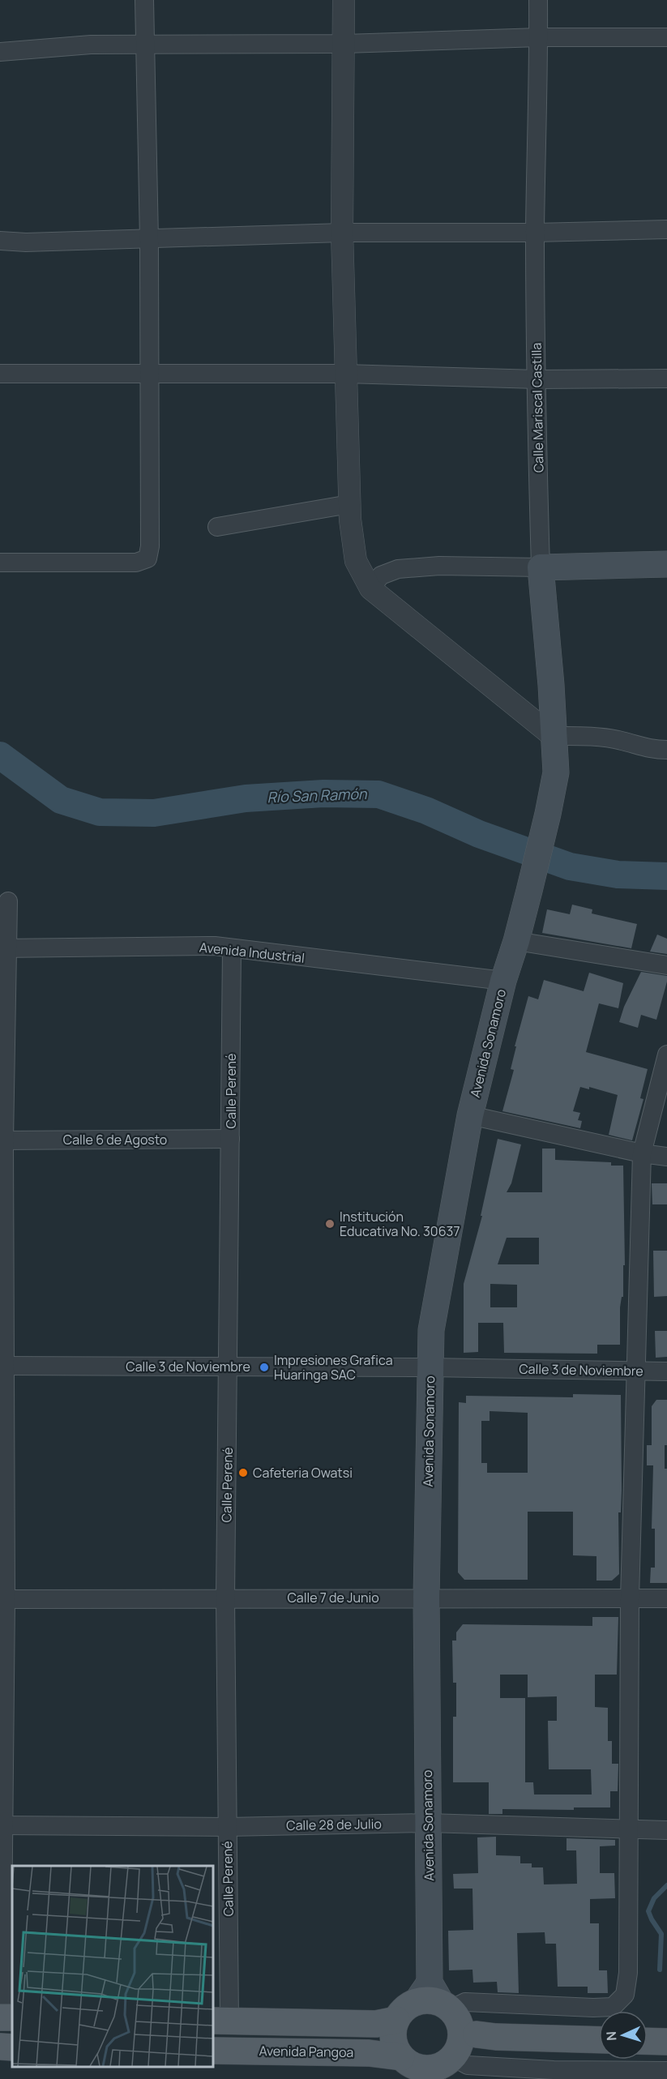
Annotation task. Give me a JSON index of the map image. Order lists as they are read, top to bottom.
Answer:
{
  "streets": {
    "main road": ["Calle Mariscal Castilla", "Avenida Sonamoro", "Avenida Pangoa"],
    "street": [
      "Avenida Industrial",
      "Calle Perené",
      "Calle 6 de Agosto",
      "Calle 3 de Noviembre",
      "Calle 7 de Junio",
      "Calle 28 de Julio"
    ]
  },
  "crossings": [
    ["Calle Mariscal Castilla", "Avenida Sonamoro"],
    ["Avenida Industrial", "Avenida Sonamoro"],
    ["Avenida Industrial", "Calle Perené"],
    ["Avenida Sonamoro", "Calle 3 de Noviembre"],
    ["Avenida Sonamoro", "Calle 7 de Junio"],
    ["Avenida Sonamoro", "Calle 28 de Julio"],
    ["Avenida Sonamoro", "Avenida Pangoa"],
    ["Calle Perené", "Calle 6 de Agosto"],
    ["Calle Perené", "Calle 3 de Noviembre"],
    ["Calle Perené", "Calle 7 de Junio"],
    ["Calle Perené", "Calle 28 de Julio"],
    ["Calle Perené", "Avenida Pangoa"]
  ],
  "water": ["Río San Ramón"],
  "places": ["Institución Educativa No. 30637", "Impresiones Grafica Huaringa SAC", "Cafeteria Owatsi"],
  "north": "left"
}
